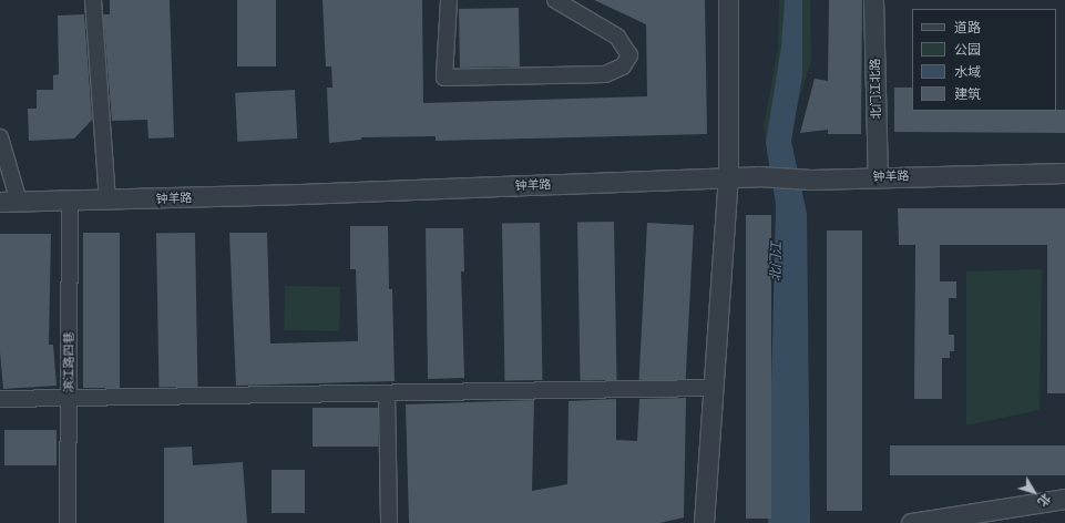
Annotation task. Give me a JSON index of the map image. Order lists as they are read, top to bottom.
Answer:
{
  "streets": {
    "street": ["北门江北路", "钟羊路", "滨江路四巷"]
  },
  "crossings": [
    ["北门江北路", "钟羊路"],
    ["钟羊路", "滨江路四巷"]
  ],
  "water": ["北门江"],
  "legend": [
    "道路",
    "公园",
    "水域",
    "建筑"
  ],
  "north": "bottom right"
}
